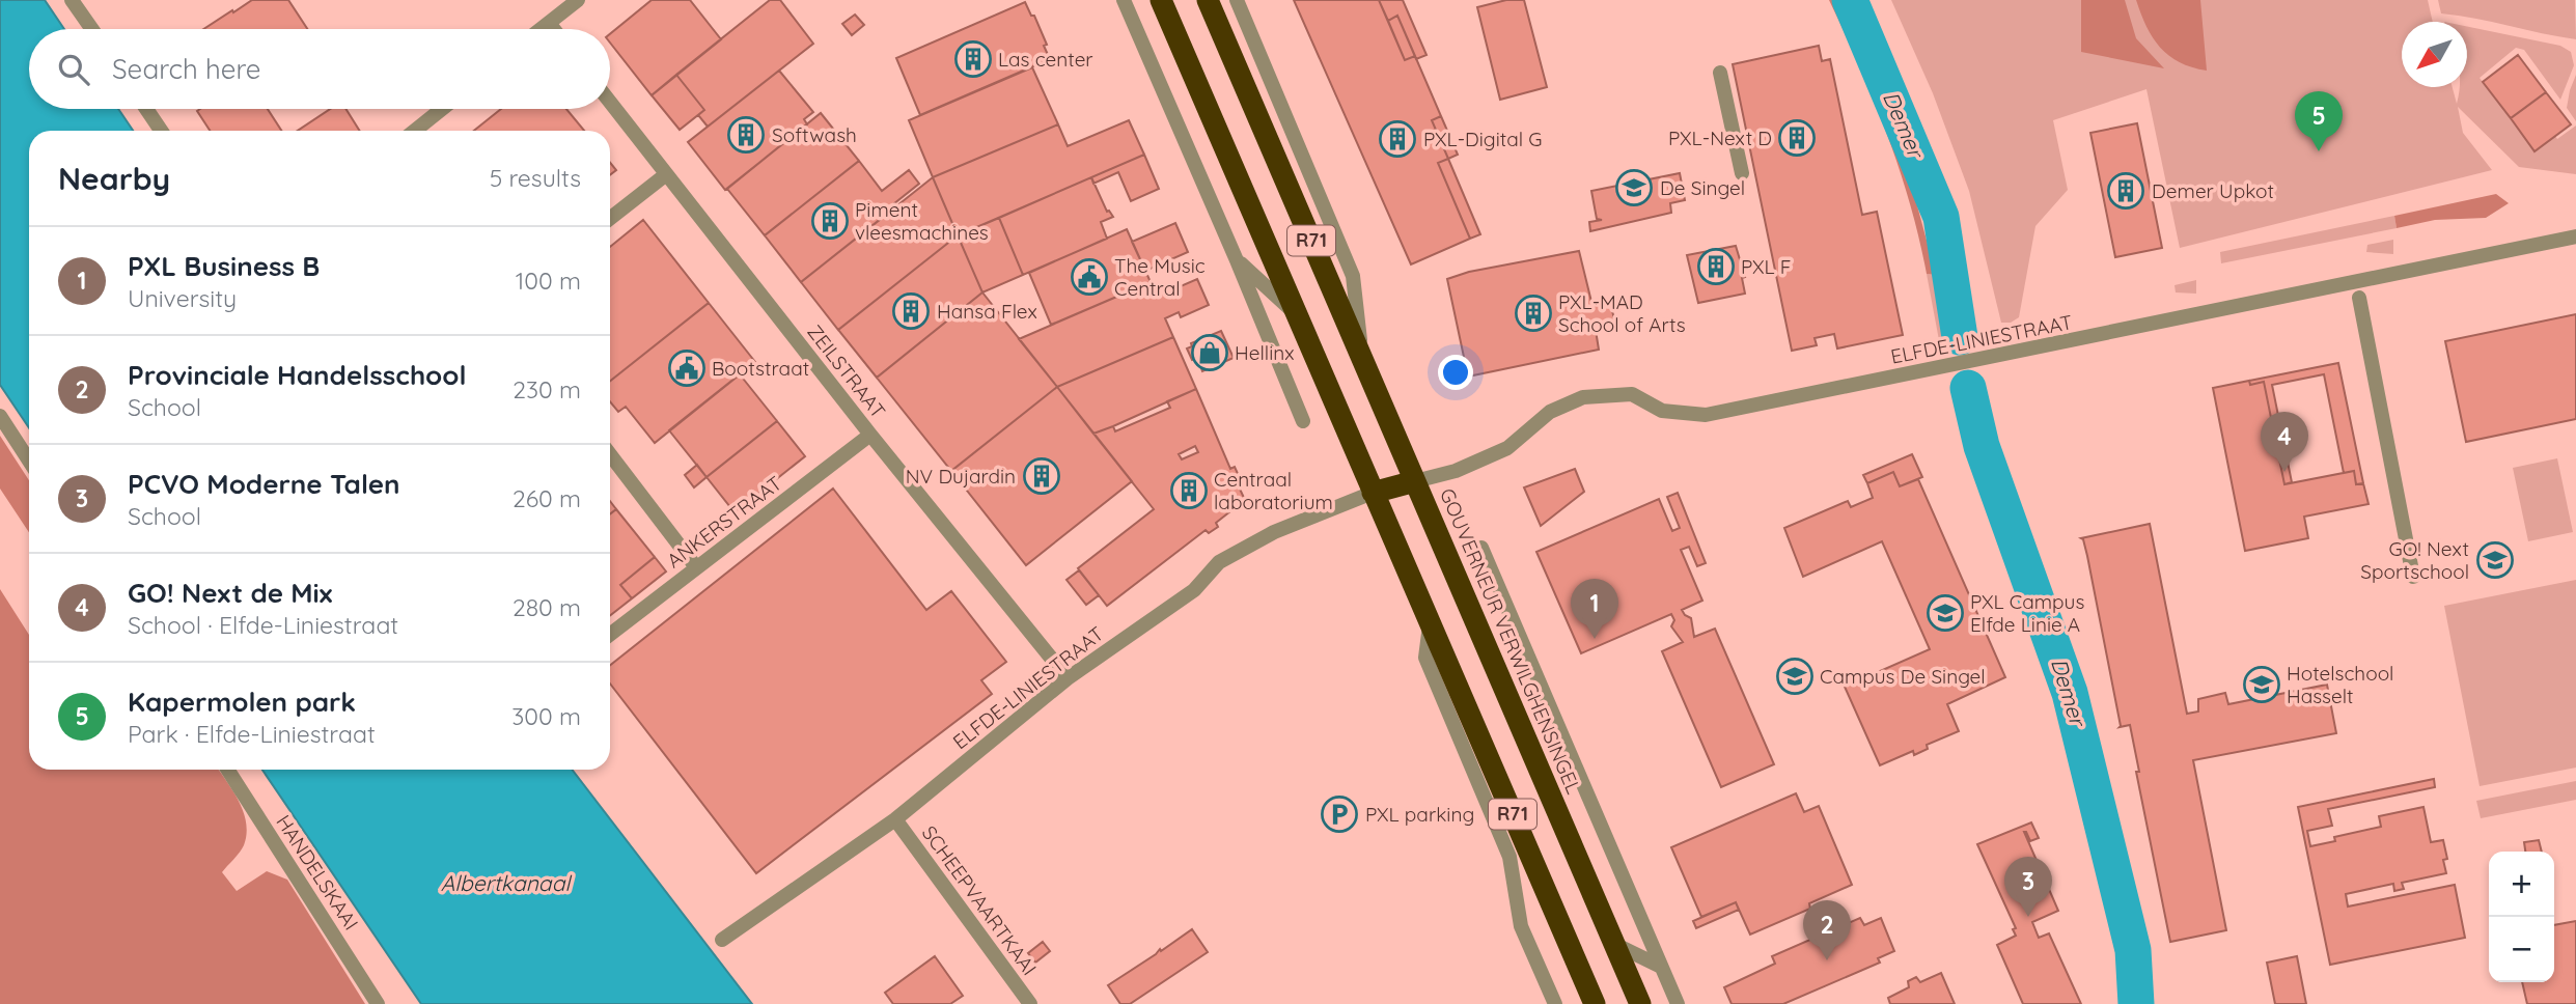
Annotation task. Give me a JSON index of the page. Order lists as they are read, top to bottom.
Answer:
{
  "streets": {
    "highway": ["R71", "GOUVERNEUR VERWILGHENSINGEL"],
    "street": [
      "ELFDE-LINIESTRAAT",
      "ZEILSTRAAT",
      "ANKERSTRAAT",
      "HANDELSKAAI",
      "SCHEEPVAARTKAAI"
    ]
  },
  "crossings": [
    ["R71", "ELFDE-LINIESTRAAT"],
    ["ELFDE-LINIESTRAAT", "ZEILSTRAAT"],
    ["ELFDE-LINIESTRAAT", "GOUVERNEUR VERWILGHENSINGEL"],
    ["ELFDE-LINIESTRAAT", "SCHEEPVAARTKAAI"],
    ["ZEILSTRAAT", "ANKERSTRAAT"]
  ],
  "water": ["Demer", "Albertkanaal"],
  "places": {
    "building": [
      "Las center",
      "Softwash",
      "PXL-Next D",
      "PXL-Digital G",
      "Demer Upkot",
      "Piment vleesmachines",
      "PXL F",
      "Hansa Flex",
      "PXL-MAD School of Arts",
      "NV Dujardin",
      "Centraal laboratorium"
    ],
    "school or university": [
      "De Singel",
      "GO! Next Sportschool",
      "PXL Campus Elfde Linie A",
      "Campus De Singel",
      "Hotelschool Hasselt"
    ],
    "public building": ["The Music Central", "Bootstraat"],
    "shop": ["Hellinx"],
    "parking": ["PXL parking"]
  },
  "north": "bottom left",
  "page": {
    "search": "Search here",
    "pins": [
      "5",
      "4",
      "1",
      "3",
      "2"
    ],
    "heading": ["Nearby", "5 results"],
    "list": [
      {
        "mark": "1",
        "name": "PXL Business B",
        "note": "University",
        "value": "100 m"
      },
      {
        "mark": "2",
        "name": "Provinciale Handelsschool",
        "note": "School",
        "value": "230 m"
      },
      {
        "mark": "3",
        "name": "PCVO Moderne Talen",
        "note": "School",
        "value": "260 m"
      },
      {
        "mark": "4",
        "name": "GO! Next de Mix",
        "note": "School · Elfde-Liniestraat",
        "value": "280 m"
      },
      {
        "mark": "5",
        "name": "Kapermolen park",
        "note": "Park · Elfde-Liniestraat",
        "value": "300 m"
      }
    ],
    "map_buttons": ["+", "−"]
  }
}
